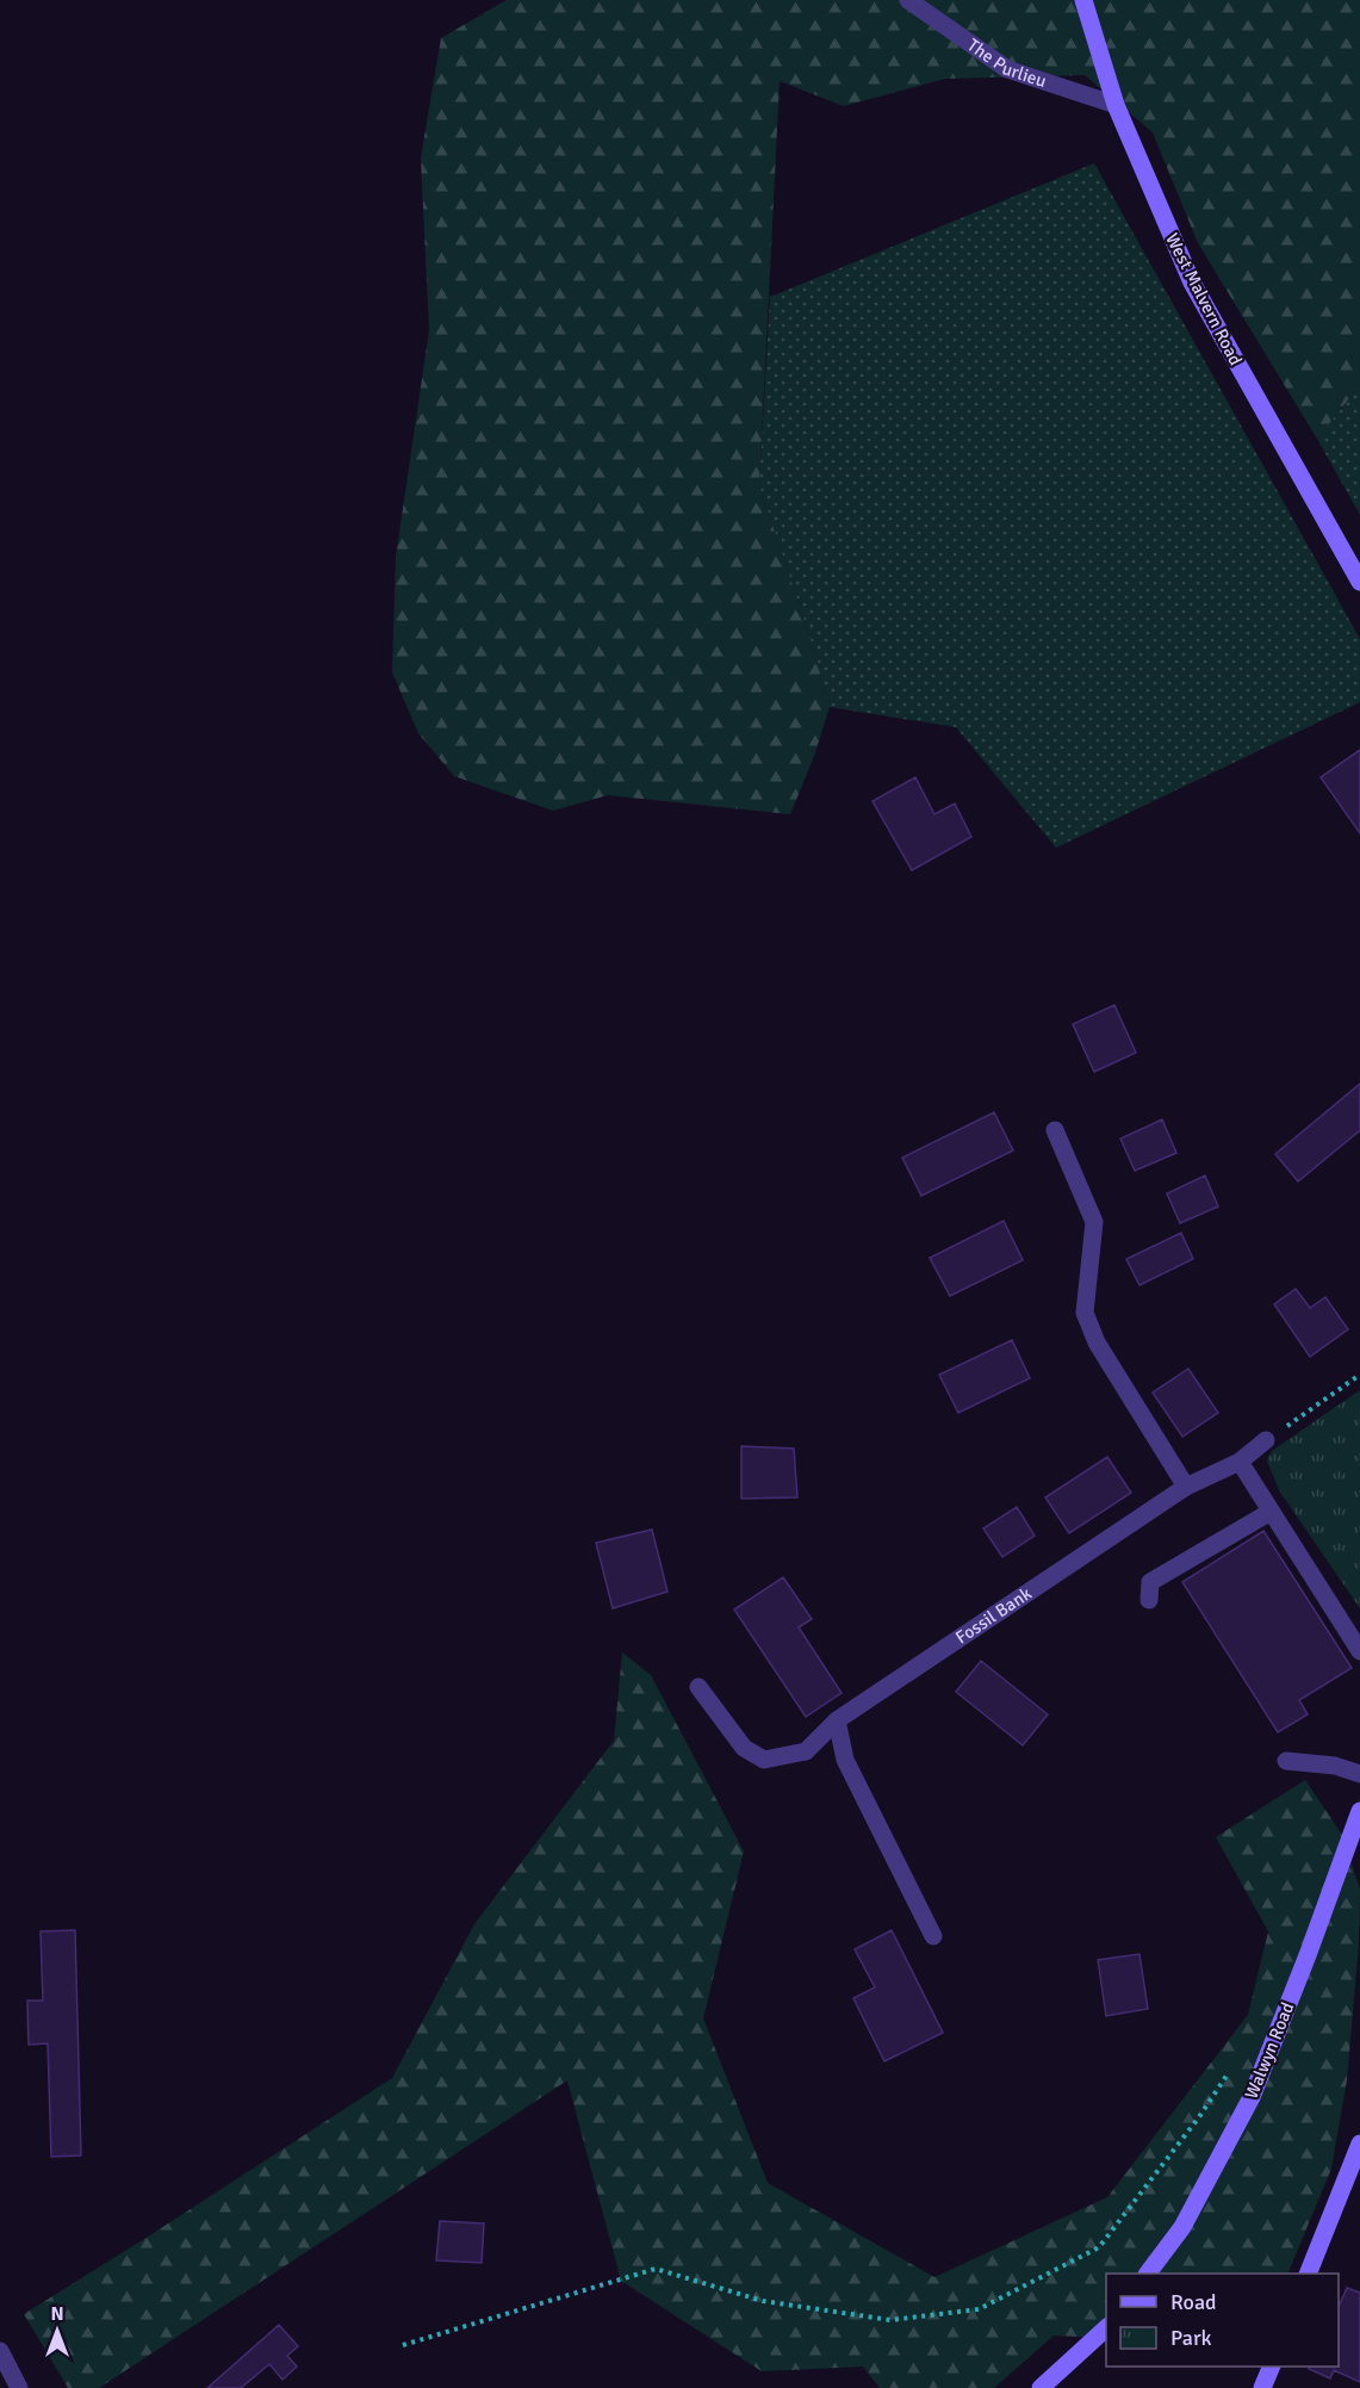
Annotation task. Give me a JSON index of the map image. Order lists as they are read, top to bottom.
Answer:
{
  "streets": {
    "main road": ["West Malvern Road", "Walwyn Road"],
    "street": ["The Purlieu", "Fossil Bank"]
  },
  "crossings": [
    ["The Purlieu", "West Malvern Road"]
  ],
  "legend": ["Road", "Park"],
  "north": "top"
}
